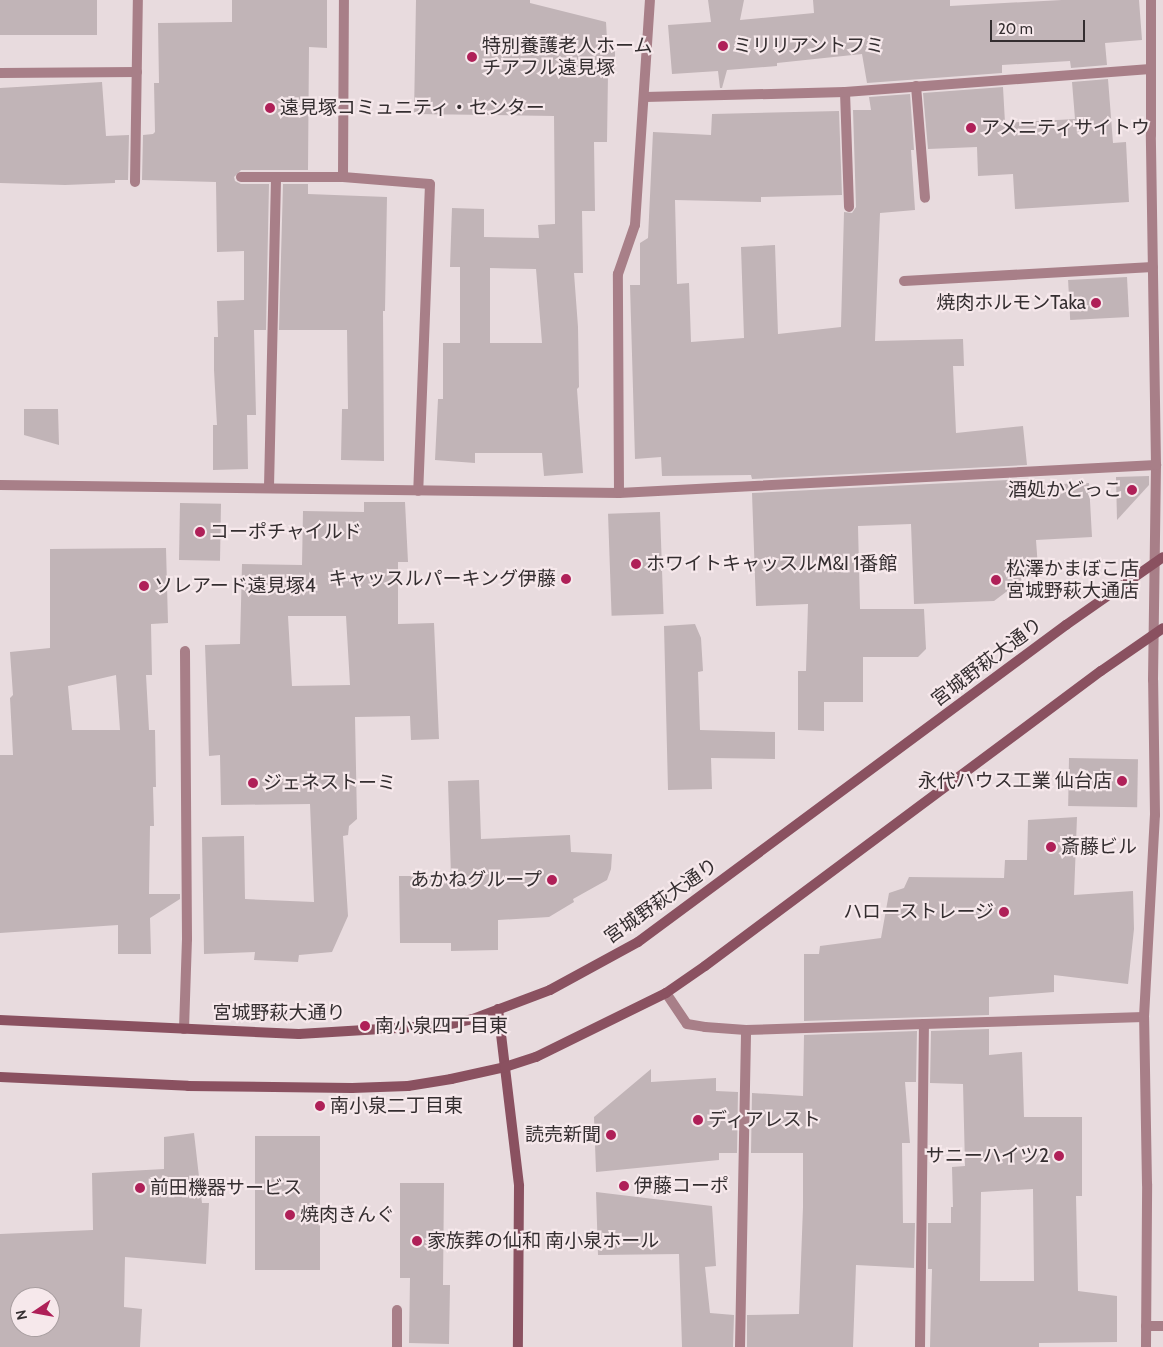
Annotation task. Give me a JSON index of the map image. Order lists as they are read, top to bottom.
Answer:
{
  "streets": {
    "street": ["宮城野萩大通り"]
  },
  "places": [
    "ミリリアントフミ",
    "特別養護老人ホーム チアフル遠見塚",
    "遠見塚コミュニティ・センター",
    "アメニティサイトウ",
    "焼肉ホルモンTaka",
    "酒処かどっこ",
    "コーポチャイルド",
    "ホワイトキャッスルM&I 1番館",
    "キャッスルパーキング伊藤",
    "松澤かまぼこ店 宮城野萩大通店",
    "ソレアード遠見塚4",
    "永代ハウス工業 仙台店",
    "ジェネストーミ",
    "斎藤ビル",
    "あかねグループ",
    "ハローストレージ",
    "南小泉四丁目東",
    "南小泉二丁目東",
    "ディアレスト",
    "読売新聞",
    "サニーハイツ2",
    "伊藤コーポ",
    "前田機器サービス",
    "焼肉きんぐ",
    "家族葬の仙和 南小泉ホール"
  ],
  "scale_bar": "20 m",
  "north": "left"
}
